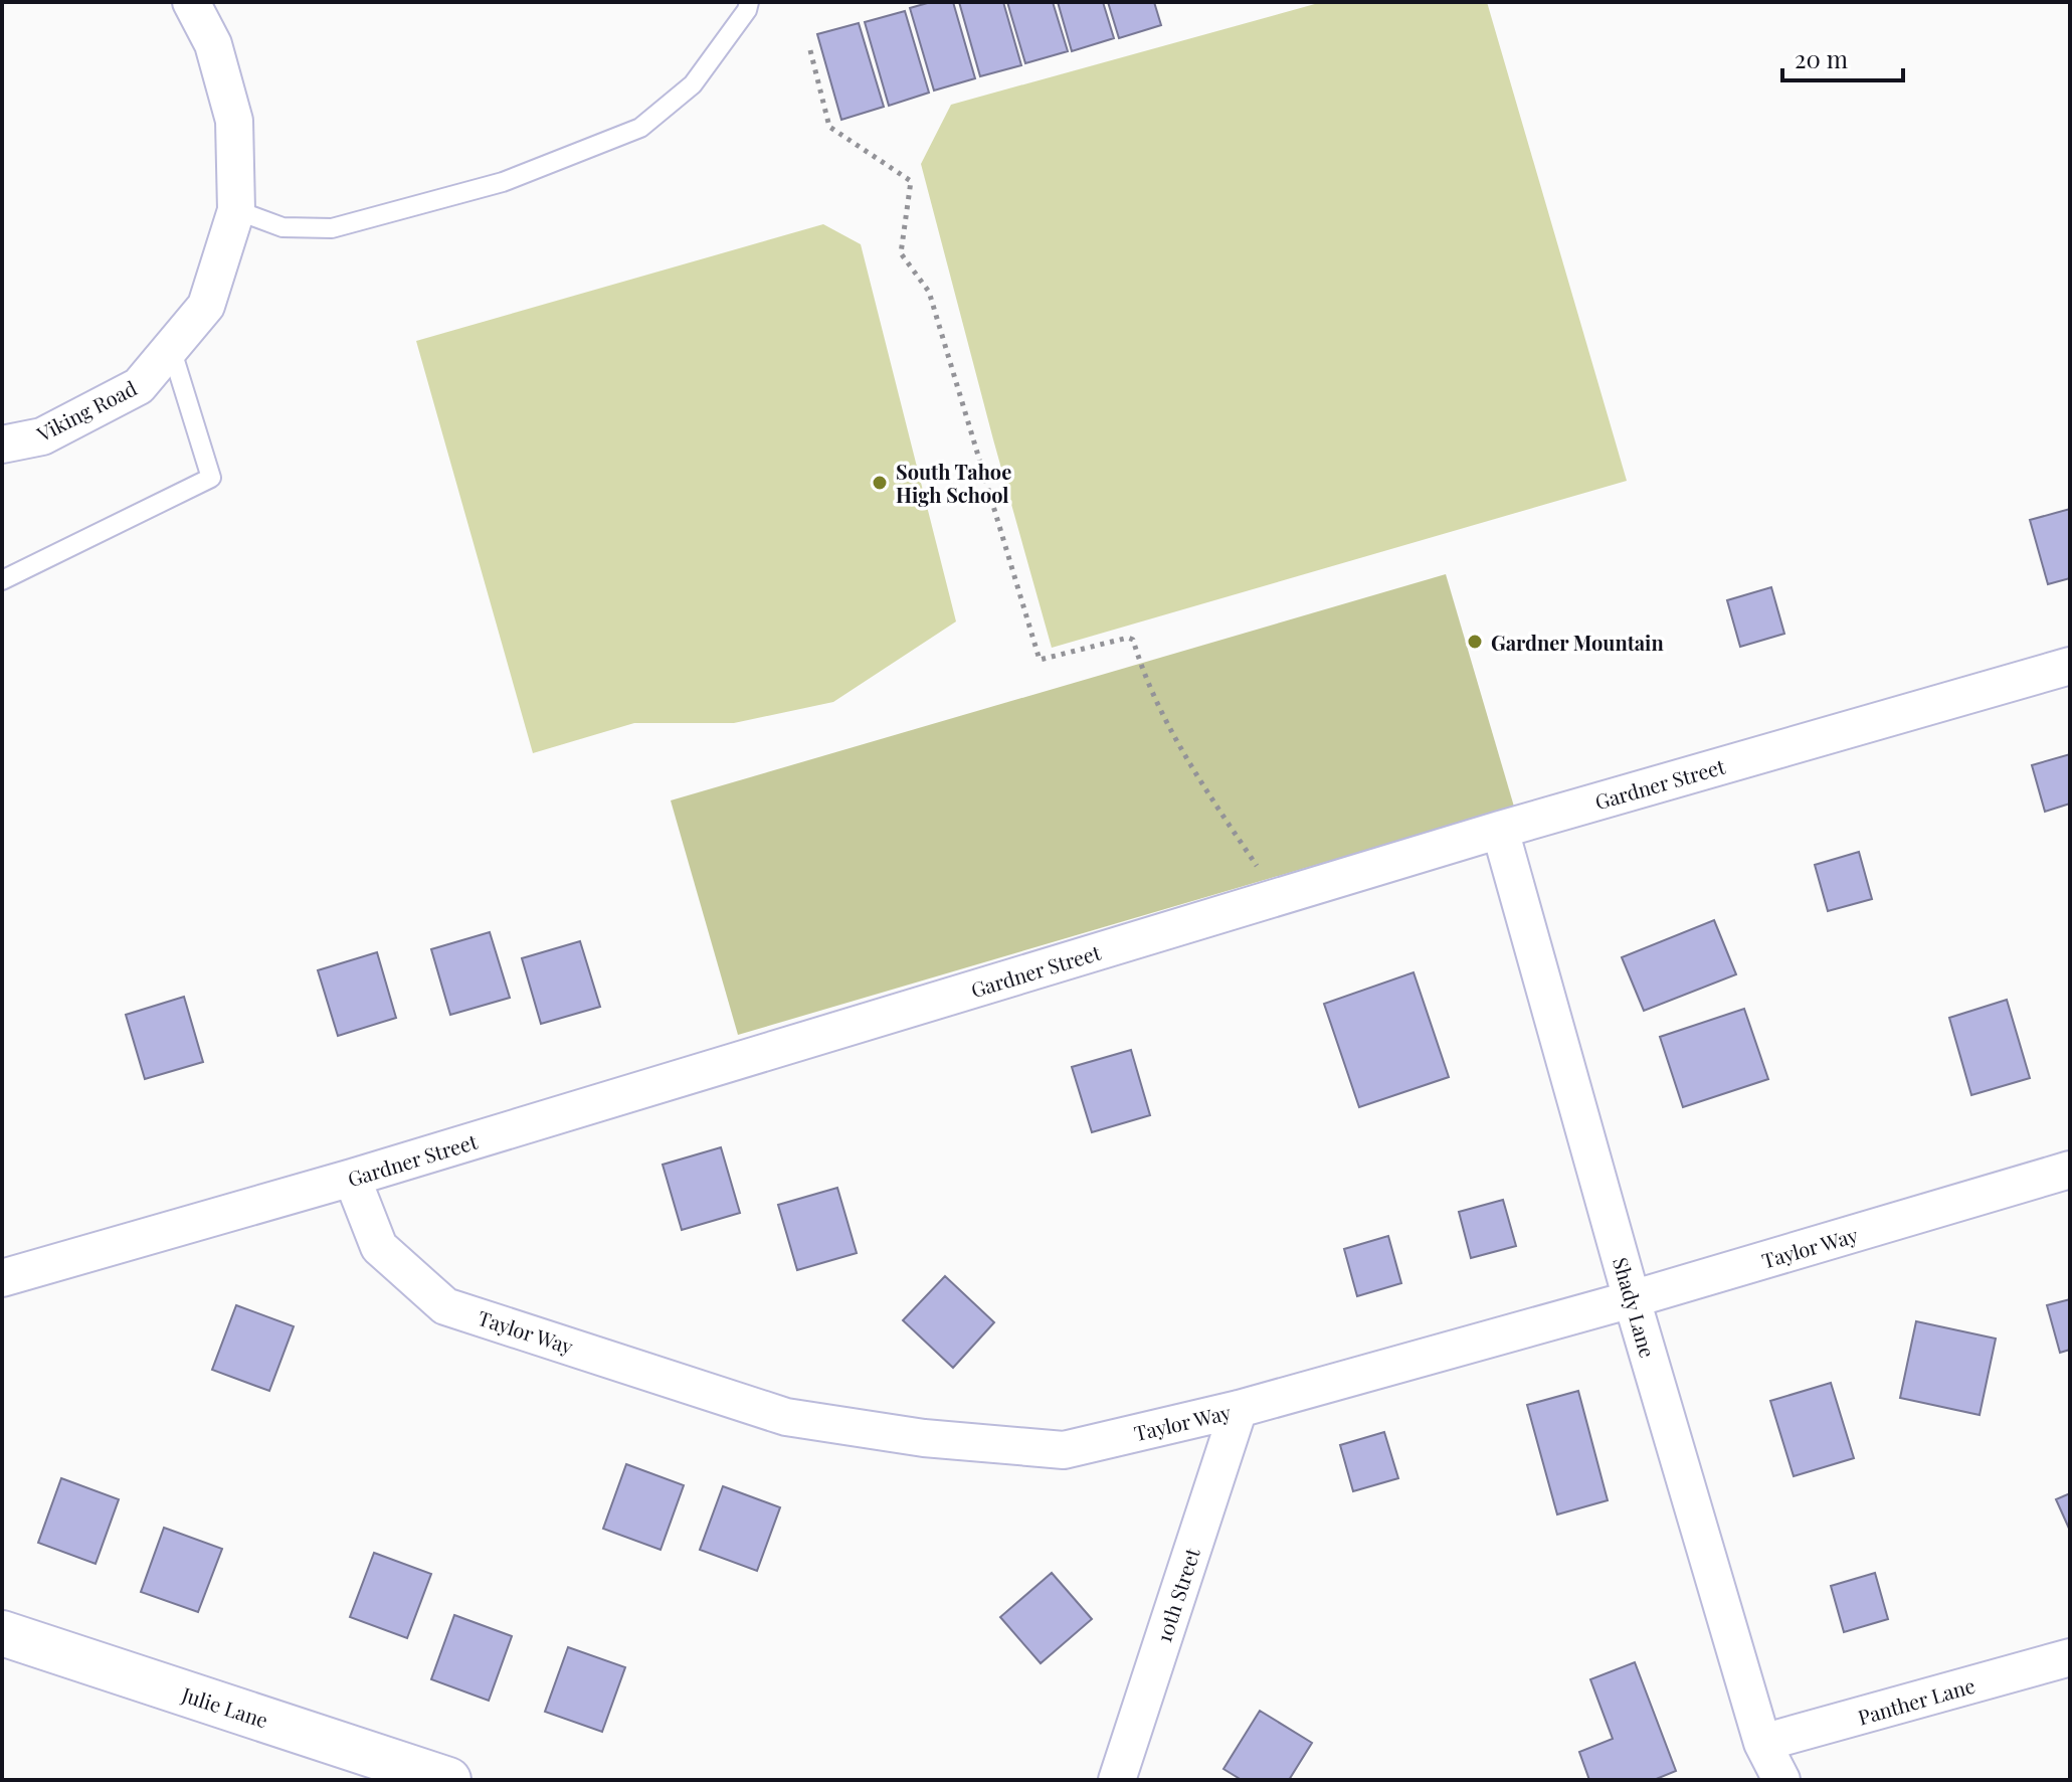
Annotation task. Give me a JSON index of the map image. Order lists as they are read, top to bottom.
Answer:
{
  "streets": {
    "street": [
      "Viking Road",
      "Gardner Street",
      "Taylor Way",
      "Shady Lane",
      "10th Street",
      "Panther Lane",
      "Julie Lane"
    ]
  },
  "crossings": [
    ["Gardner Street", "Taylor Way"],
    ["Gardner Street", "Shady Lane"],
    ["Taylor Way", "Shady Lane"],
    ["Taylor Way", "10th Street"],
    ["Shady Lane", "Panther Lane"]
  ],
  "places": ["South Tahoe High School", "Gardner Mountain"],
  "scale_bar": "20 m"
}
